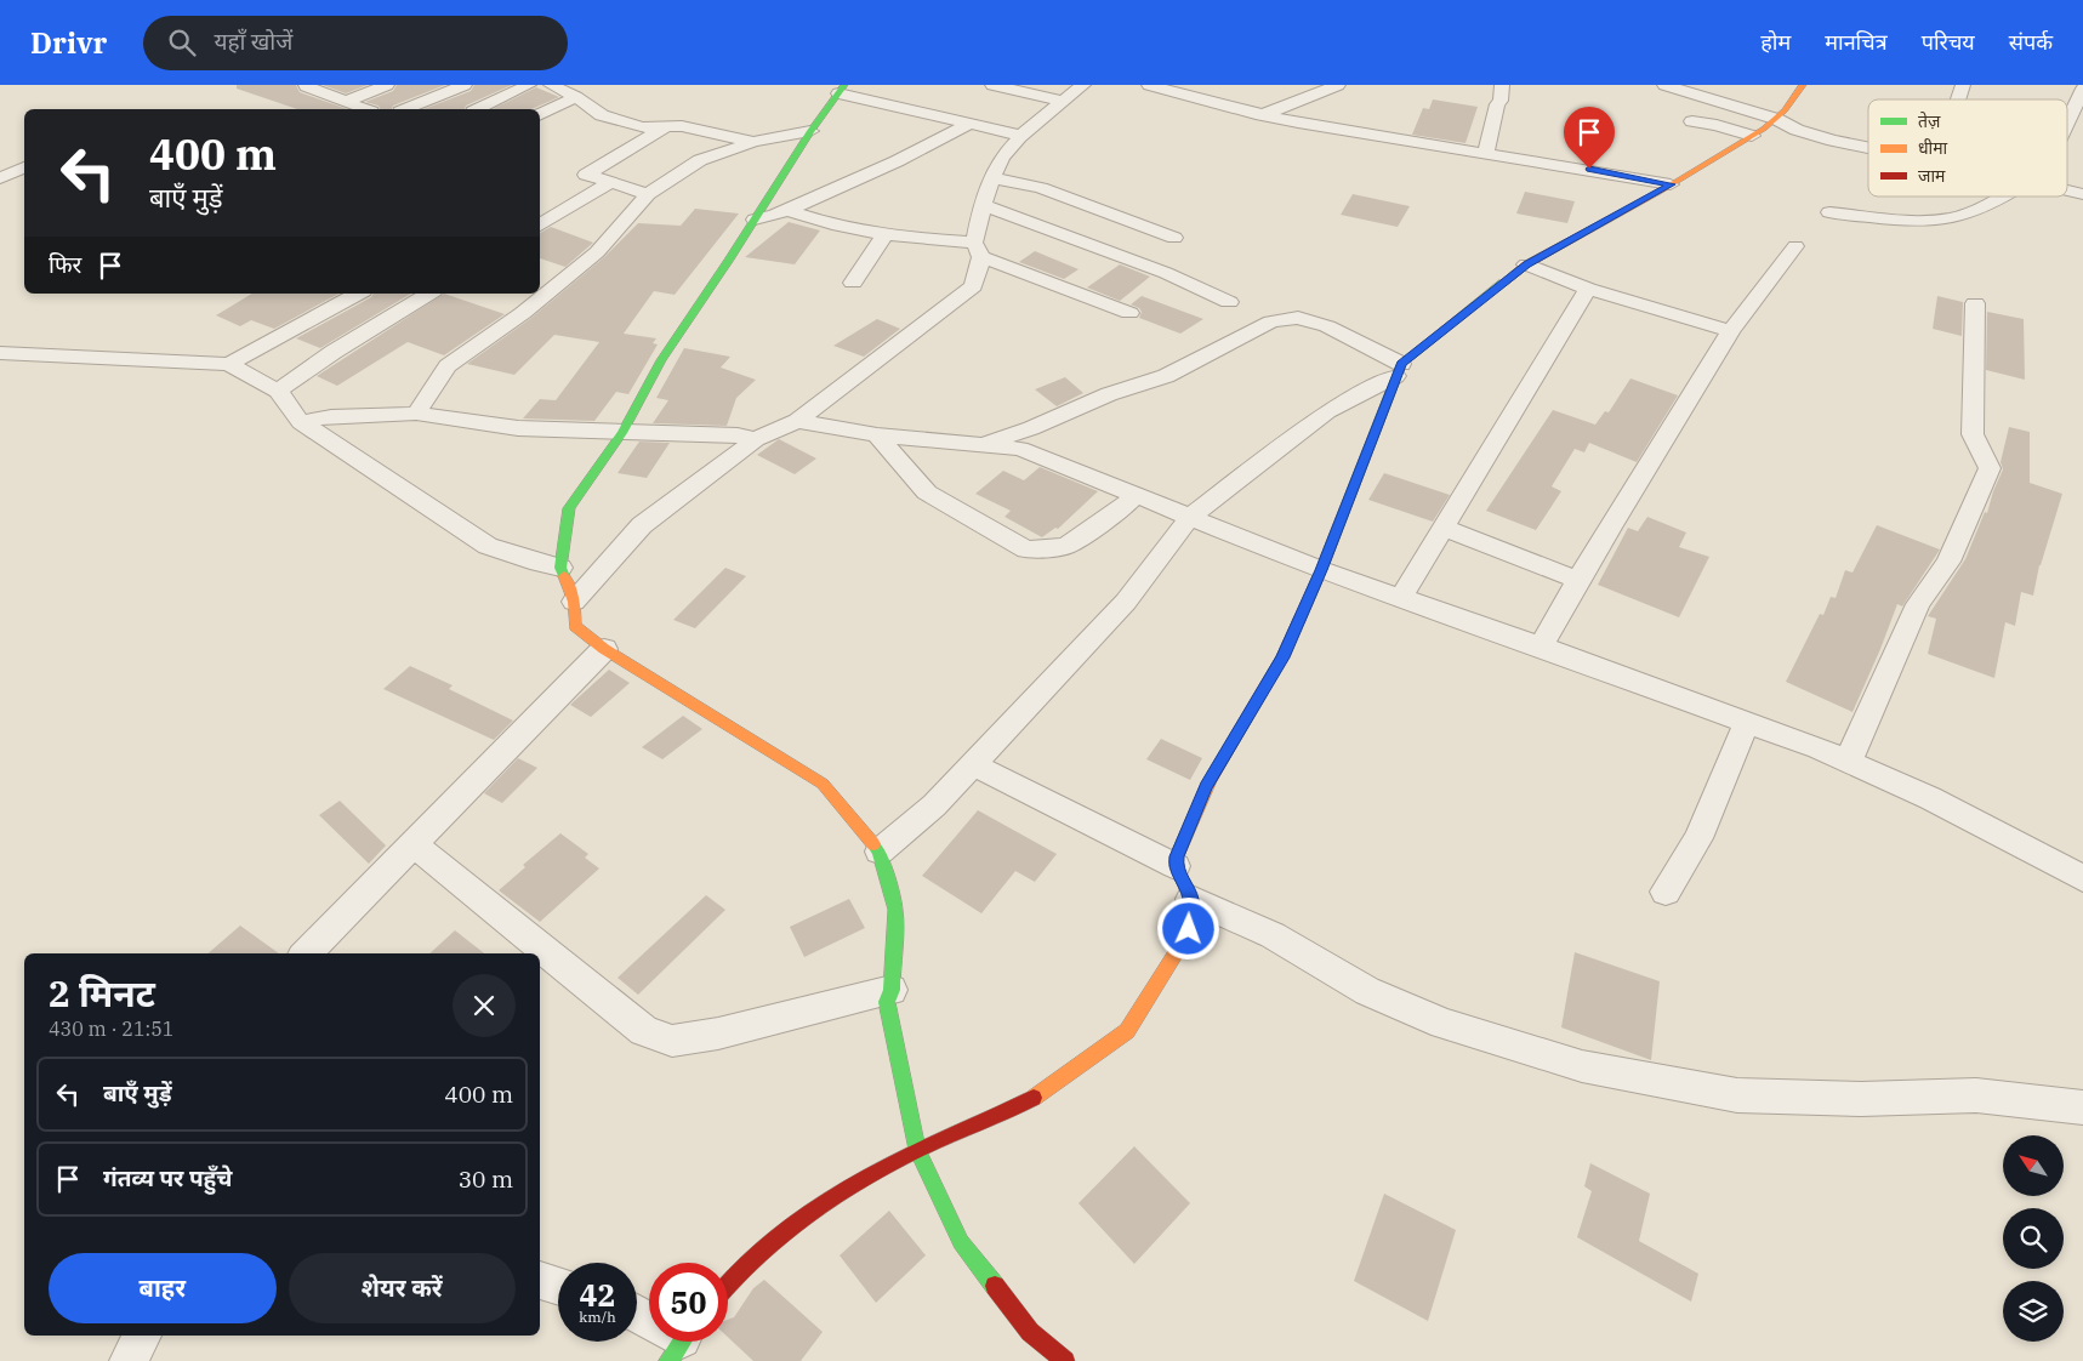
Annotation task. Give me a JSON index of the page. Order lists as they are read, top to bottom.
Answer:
{
  "legend": ["तेज़", "धीमा", "जाम"],
  "north": "top left",
  "page": {
    "header": "Drivr",
    "search": "यहाँ खोजें",
    "nav": [
      "होम",
      "मानचित्र",
      "परिचय",
      "संपर्क"
    ],
    "turn": ["400 m", "बाएँ मुड़ें"],
    "then": "फिर",
    "heading": ["2 मिनट", "430 m · 21:51"],
    "list": [
      {
        "name": "बाएँ मुड़ें",
        "value": "400 m"
      },
      {
        "name": "गंतव्य पर पहुँचे",
        "value": "30 m"
      }
    ],
    "buttons": ["बाहर", "शेयर करें"],
    "speed": "42 km/h",
    "limit": "50"
  }
}
